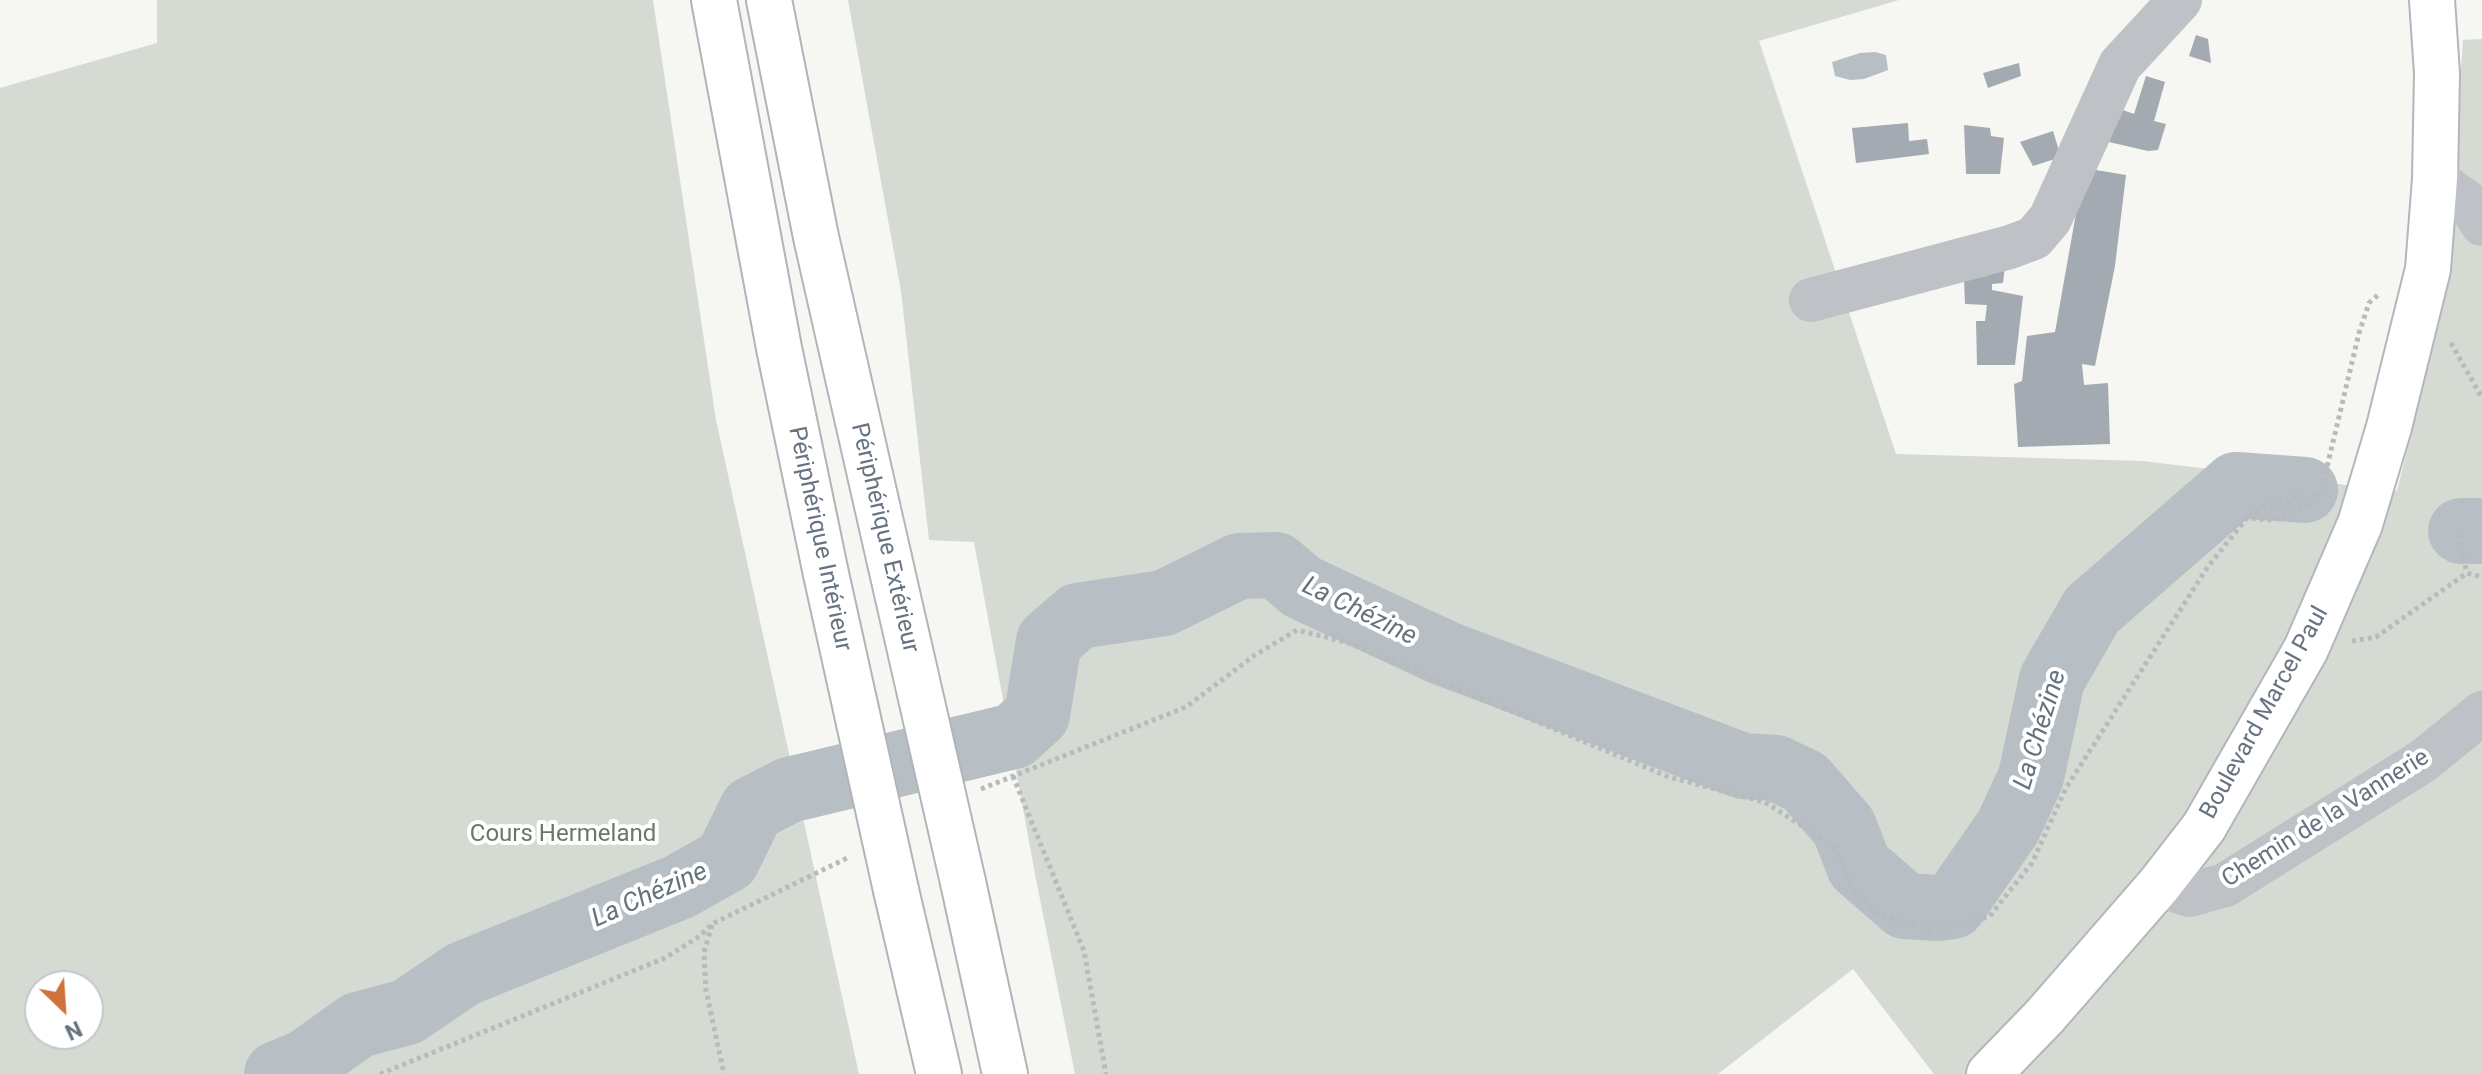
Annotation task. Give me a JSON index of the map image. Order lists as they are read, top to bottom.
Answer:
{
  "streets": {
    "main road": ["Périphérique Extérieur", "Périphérique Intérieur", "Boulevard Marcel Paul"],
    "street": ["Chemin de la Vannerie"]
  },
  "crossings": [
    ["Boulevard Marcel Paul", "Chemin de la Vannerie"]
  ],
  "water": ["La Chézine"],
  "parks": ["Cours Hermeland"],
  "north": "bottom right"
}
